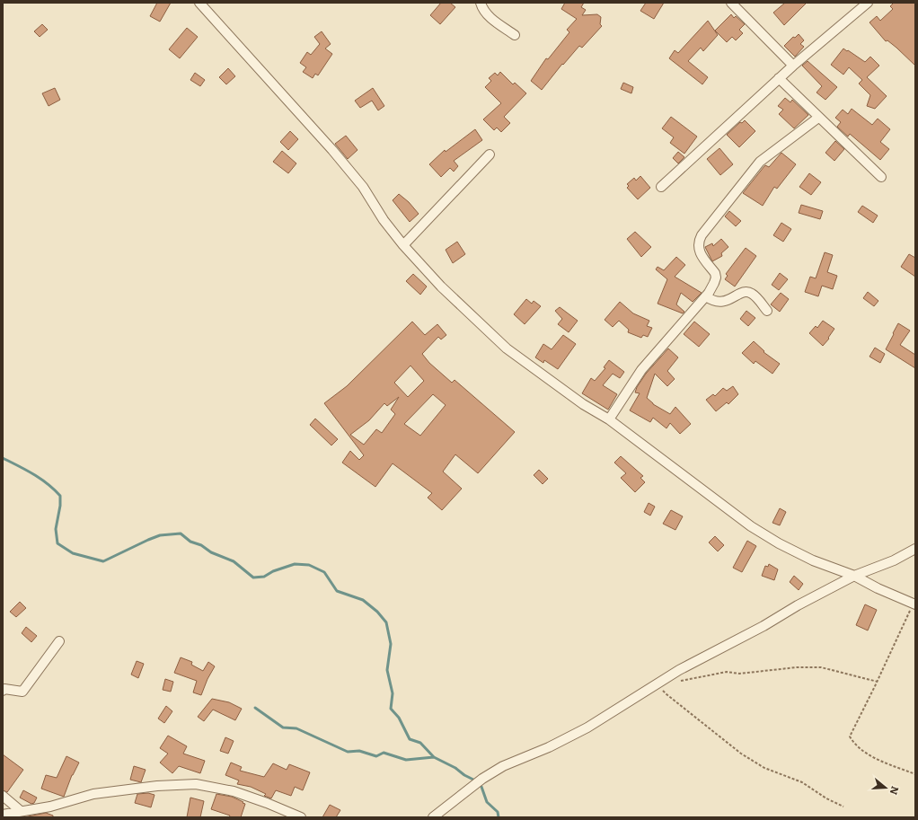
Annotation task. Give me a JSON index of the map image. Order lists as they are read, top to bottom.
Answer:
{
  "north": "right"
}
